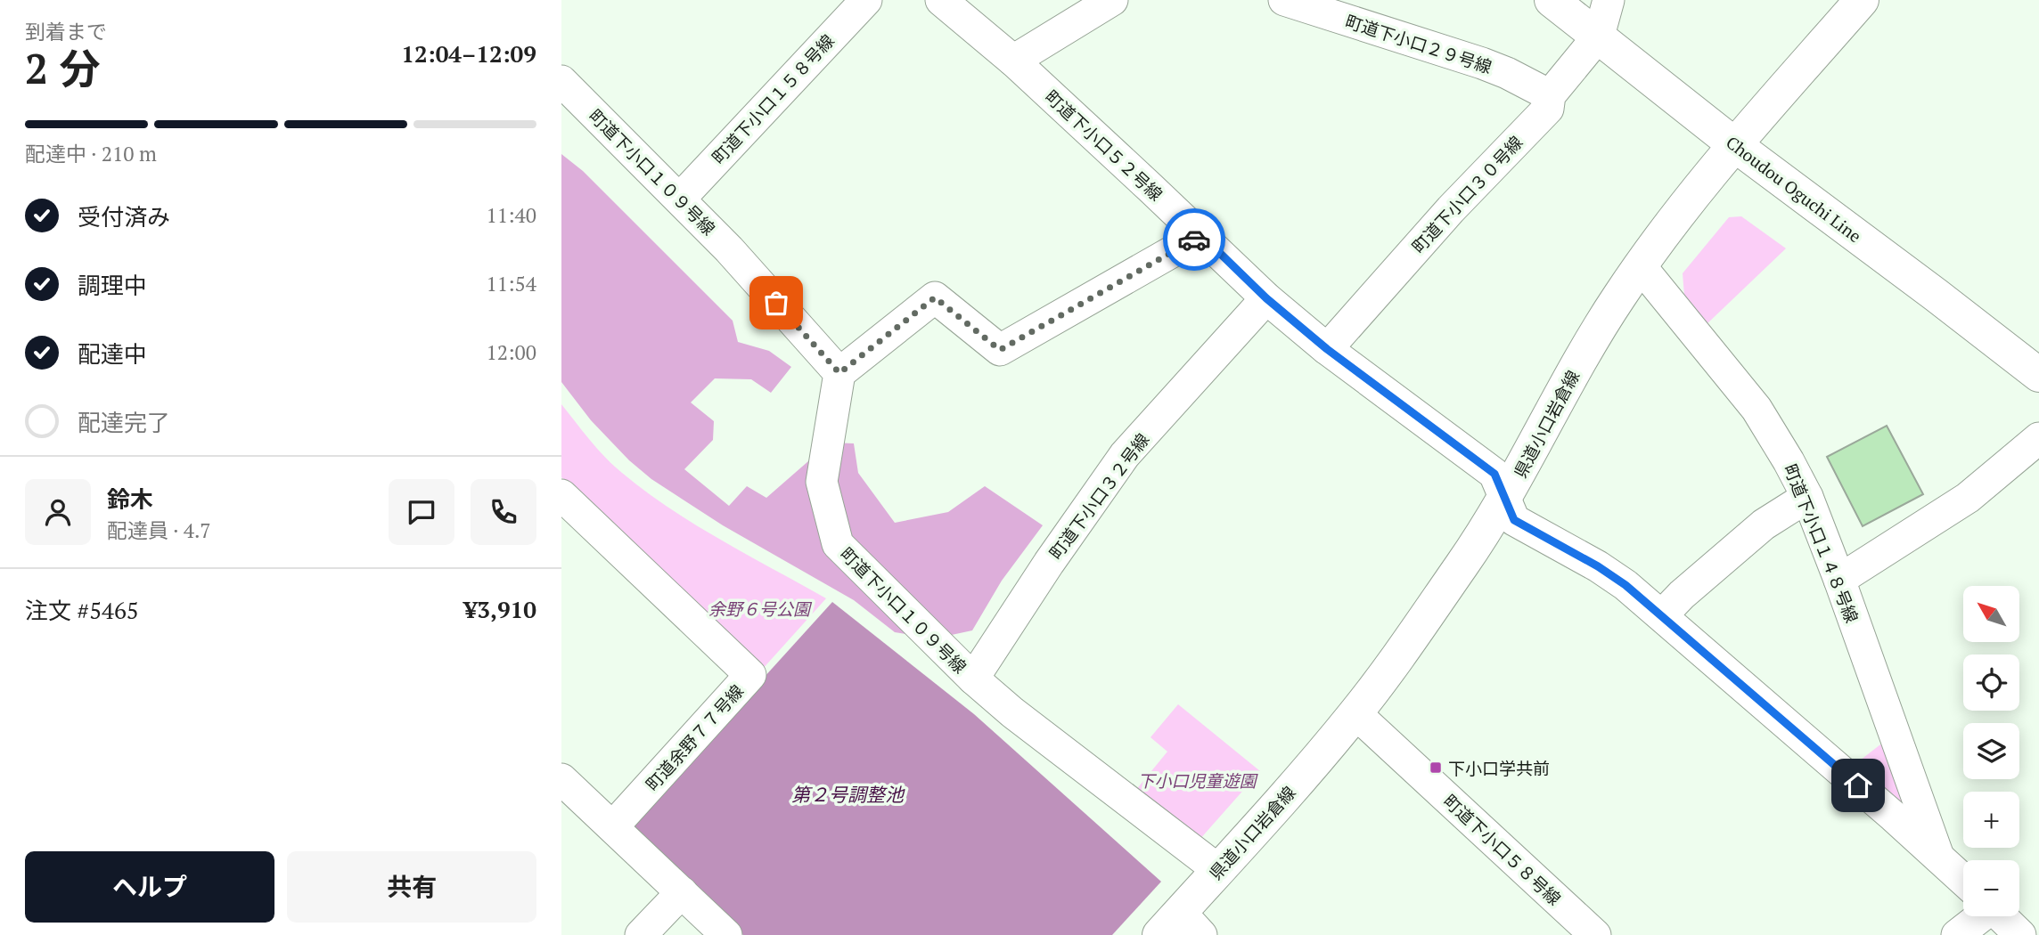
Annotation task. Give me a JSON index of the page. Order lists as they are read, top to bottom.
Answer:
{
  "streets": {
    "main road": ["Choudou Oguchi Line", "県道小口岩倉線"],
    "street": [
      "町道下小口２９号線",
      "町道下小口１５８号線",
      "町道下小口５２号線",
      "町道下小口１０９号線",
      "町道下小口３０号線",
      "町道下小口３２号線",
      "町道下小口１４８号線",
      "町道余野７７号線",
      "町道下小口５８号線"
    ]
  },
  "crossings": [
    ["町道下小口２９号線", "町道下小口３０号線"],
    ["町道下小口１５８号線", "町道下小口１０９号線"],
    ["町道下小口５２号線", "町道下小口３０号線"],
    ["町道下小口５２号線", "県道小口岩倉線"],
    ["町道下小口５２号線", "町道下小口３２号線"],
    ["町道下小口５２号線", "町道下小口１４８号線"],
    ["町道下小口１０９号線", "県道小口岩倉線"],
    ["町道下小口１０９号線", "町道下小口３２号線"],
    ["Choudou Oguchi Line", "町道下小口３０号線"],
    ["Choudou Oguchi Line", "県道小口岩倉線"],
    ["県道小口岩倉線", "町道下小口１４８号線"],
    ["県道小口岩倉線", "町道下小口５８号線"]
  ],
  "water": ["第２号調整池"],
  "parks": ["余野６号公園", "下小口児童遊園"],
  "places": {
    "transit": ["下小口学共前"]
  },
  "north": "top left",
  "page": {
    "heading": ["2 分", "到着まで", "12:04–12:09"],
    "panel": [
      "鈴木",
      "配達員 · 4.7",
      "注文 #5465",
      "¥3,910"
    ],
    "bar": "配達中 · 210 m",
    "list": [
      ["受付済み", "11:40"],
      ["調理中", "11:54"],
      ["配達中", "12:00"],
      "配達完了"
    ],
    "map_buttons": ["+", "−"],
    "buttons": ["ヘルプ", "共有"]
  }
}
